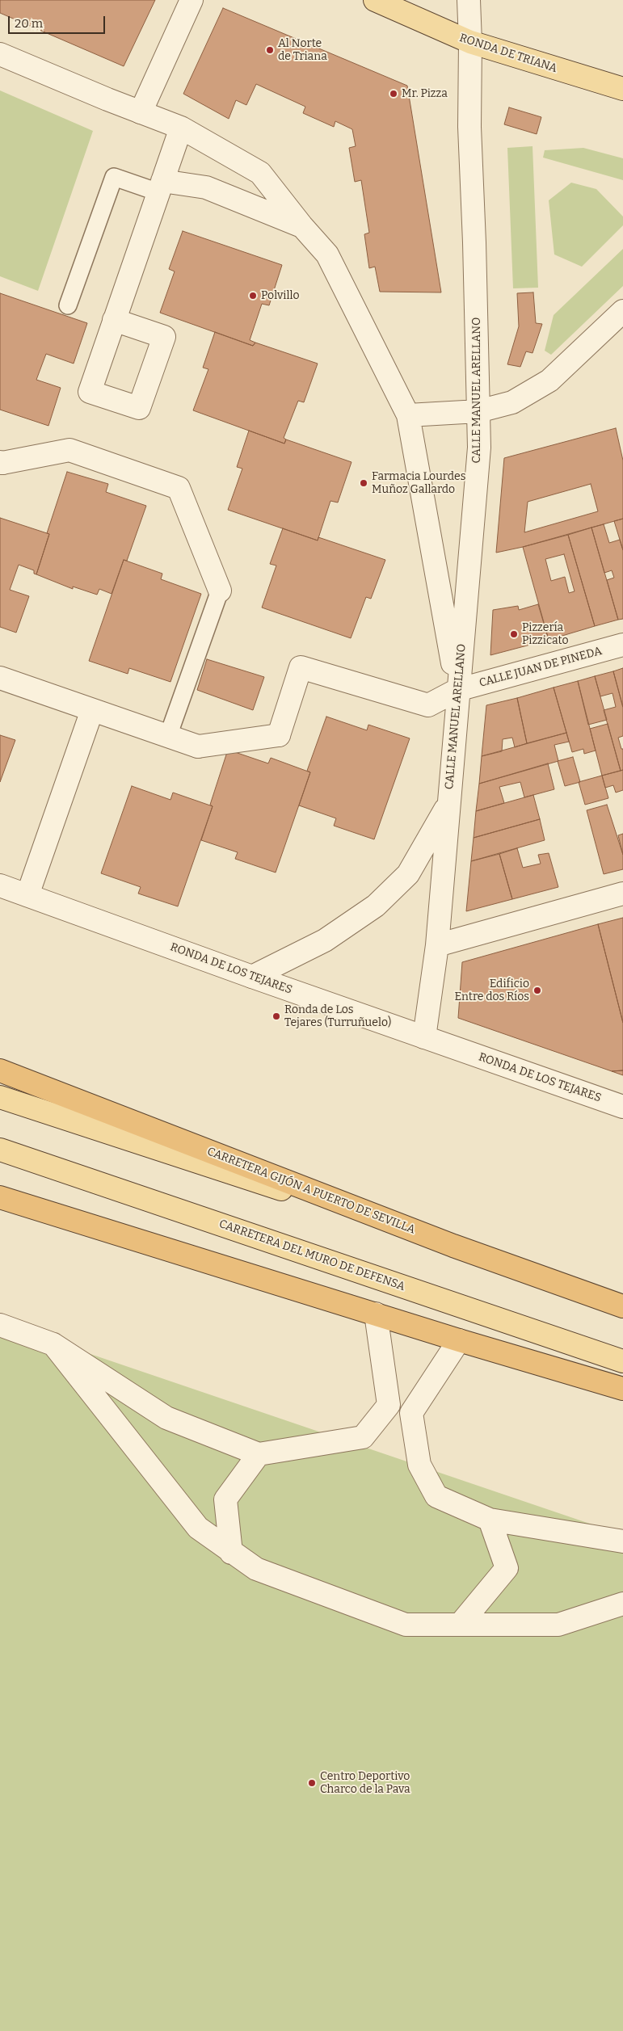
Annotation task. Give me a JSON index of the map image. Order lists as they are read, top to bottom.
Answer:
{
  "streets": {
    "highway": ["CARRETERA GIJÓN A PUERTO DE SEVILLA"],
    "main road": ["RONDA DE TRIANA", "CARRETERA DEL MURO DE DEFENSA"],
    "street": ["CALLE MANUEL ARELLANO", "CALLE JUAN DE PINEDA", "RONDA DE LOS TEJARES"]
  },
  "crossings": [
    ["RONDA DE TRIANA", "CALLE MANUEL ARELLANO"],
    ["CALLE MANUEL ARELLANO", "CALLE JUAN DE PINEDA"],
    ["CALLE MANUEL ARELLANO", "RONDA DE LOS TEJARES"]
  ],
  "places": [
    "Al Norte de Triana",
    "Mr. Pizza",
    "Polvillo",
    "Farmacia Lourdes Muñoz Gallardo",
    "Pizzería Pizzicato",
    "Edificio Entre dos Ríos",
    "Ronda de Los Tejares (Turruñuelo)",
    "Centro Deportivo Charco de la Pava"
  ],
  "scale_bar": "20 m"
}
